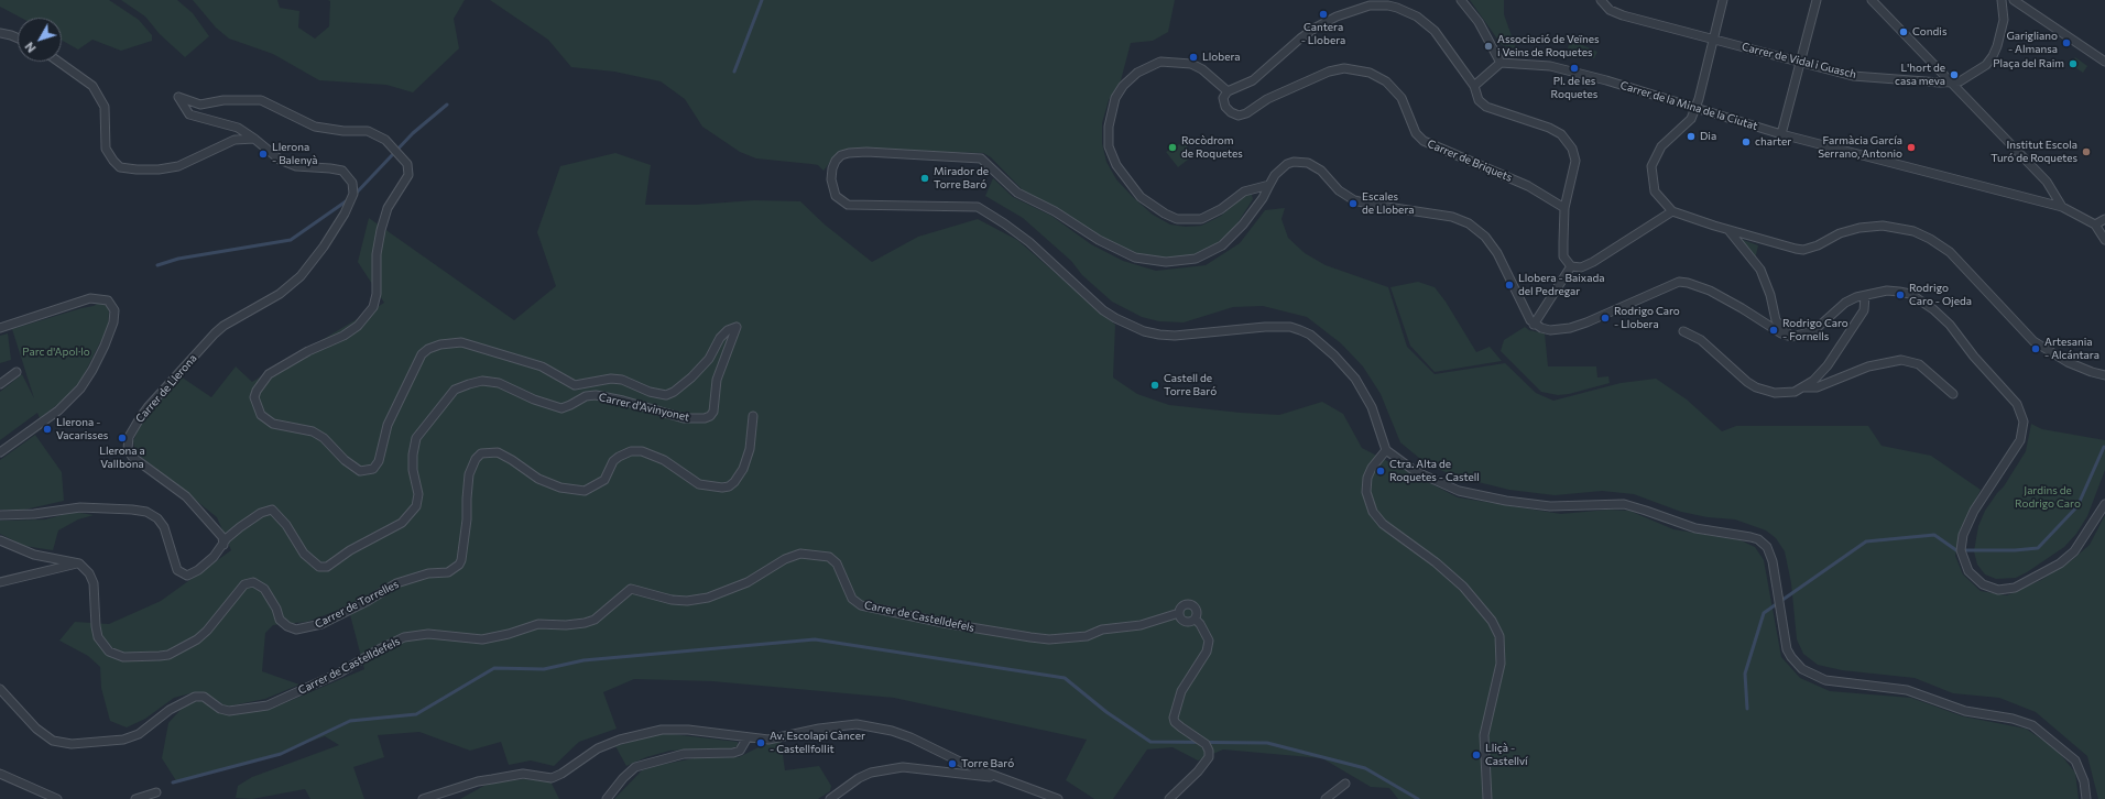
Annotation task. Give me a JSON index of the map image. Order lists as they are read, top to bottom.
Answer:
{
  "streets": {
    "street": [
      "Carrer de Vidal i Guasch",
      "Carrer de la Mina de la Ciutat",
      "Carrer de Briquets",
      "Carrer de Llerona",
      "Carrer d'Avinyonet",
      "Carrer de Torrelles",
      "Carrer de Castelldefels"
    ]
  },
  "crossings": [
    ["Carrer de Llerona", "Carrer d'Avinyonet"]
  ],
  "parks": ["Parc d'Apol·lo", "Jardins de Rodrigo Caro"],
  "places": [
    "Cantera - Llobera",
    "Condis",
    "Garigliano - Almansa",
    "Associació de Veïnes i Veins de Roquetes",
    "Llobera",
    "Plaça del Raim",
    "Pl. de les Roquetes",
    "L'hort de casa meva",
    "Dia",
    "charter",
    "Rocòdrom de Roquetes",
    "Farmàcia García Serrano, Antonio",
    "Institut Escola Turó de Roquetes",
    "Llerona - Balenyà",
    "Mirador de Torre Baró",
    "Escales de Llobera",
    "Llobera - Baixada del Pedregar",
    "Rodrigo Caro - Ojeda",
    "Rodrigo Caro - Llobera",
    "Rodrigo Caro - Fornells",
    "Artesania - Alcántara",
    "Castell de Torre Baró",
    "Llerona - Vacarisses",
    "Llerona a Vallbona",
    "Ctra. Alta de Roquetes - Castell",
    "Av. Escolapi Càncer - Castellfollit",
    "Lliçà - Castellví",
    "Torre Baró"
  ],
  "north": "bottom left"
}
